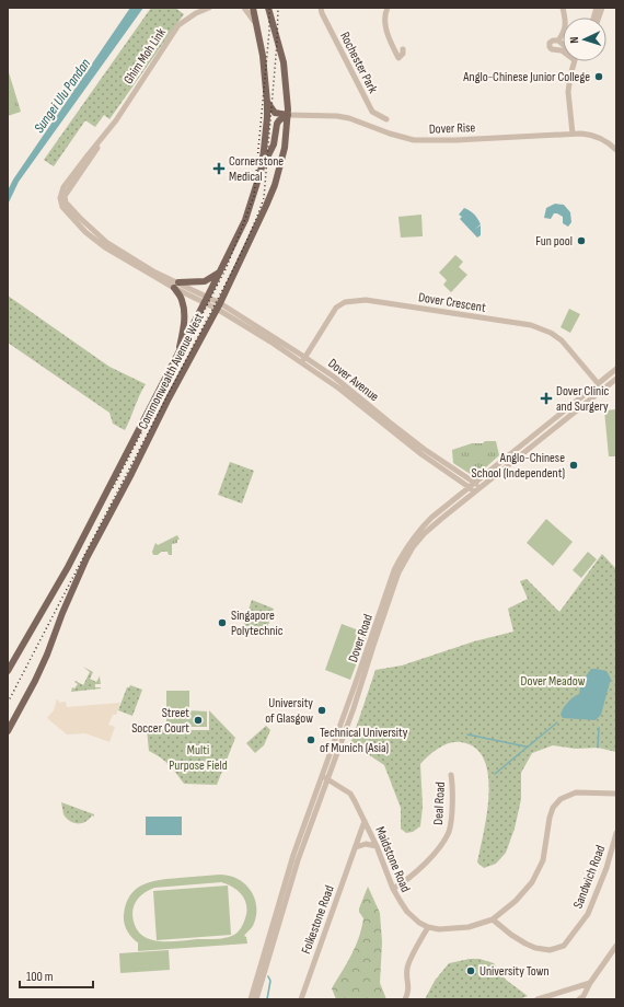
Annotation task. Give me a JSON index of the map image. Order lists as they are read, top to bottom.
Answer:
{
  "streets": {
    "main road": ["Commonwealth Avenue West"],
    "street": [
      "Ghim Moh Link",
      "Rochester Park",
      "Dover Rise",
      "Dover Crescent",
      "Dover Avenue",
      "Dover Road",
      "Deal Road",
      "Maidstone Road",
      "Sandwich Road",
      "Folkestone Road"
    ]
  },
  "crossings": [
    ["Ghim Moh Link", "Commonwealth Avenue West"],
    ["Ghim Moh Link", "Dover Avenue"],
    ["Dover Rise", "Commonwealth Avenue West"],
    ["Dover Crescent", "Dover Avenue"],
    ["Dover Crescent", "Dover Road"],
    ["Commonwealth Avenue West", "Dover Avenue"],
    ["Dover Avenue", "Dover Road"],
    ["Dover Road", "Maidstone Road"],
    ["Deal Road", "Maidstone Road"],
    ["Maidstone Road", "Folkestone Road"]
  ],
  "water": ["Sungei Ulu Pandan"],
  "parks": ["Dover Meadow", "Multi Purpose Field"],
  "places": {
    "other": [
      "Anglo-Chinese Junior College",
      "Fun pool",
      "Anglo-Chinese School (Independent)",
      "Singapore Polytechnic",
      "University of Glasgow",
      "Street Soccer Court",
      "Technical University of Munich (Asia)",
      "University Town"
    ],
    "health": ["Cornerstone Medical", "Dover Clinic and Surgery"]
  },
  "scale_bar": "100 m",
  "north": "left"
}
